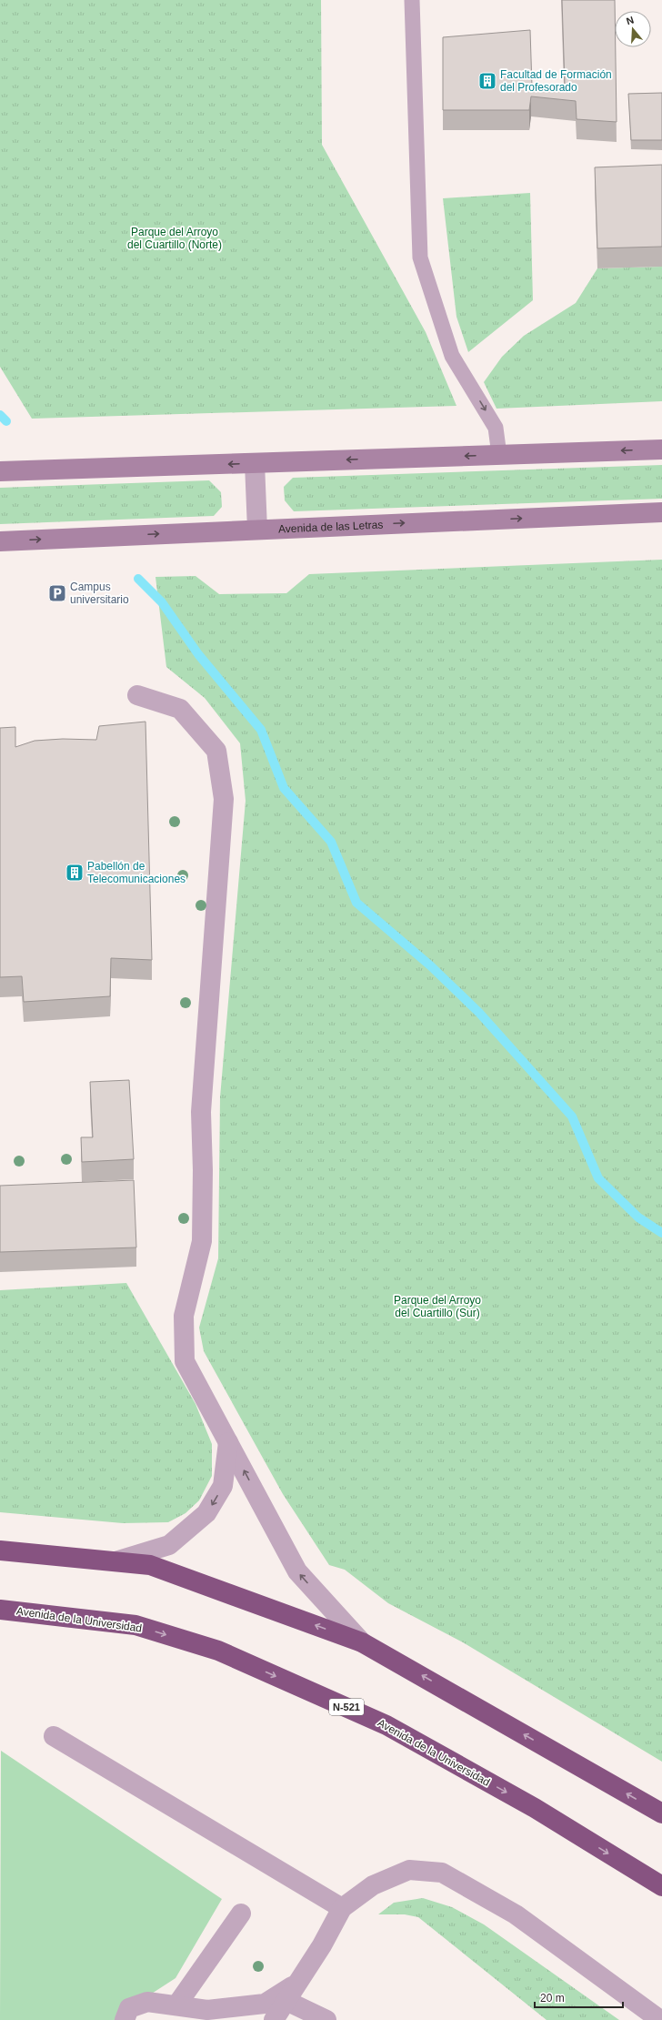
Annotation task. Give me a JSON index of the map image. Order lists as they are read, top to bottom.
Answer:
{
  "streets": {
    "highway": ["Avenida de la Universidad", "N-521"],
    "main road": ["Avenida de las Letras"]
  },
  "parks": ["Parque del Arroyo del Cuartillo (Norte)", "Parque del Arroyo del Cuartillo (Sur)"],
  "places": {
    "building": ["Facultad de Formación del Profesorado", "Pabellón de Telecomunicaciones"],
    "parking": ["Campus universitario"]
  },
  "scale_bar": "20 m",
  "north": "top"
}
